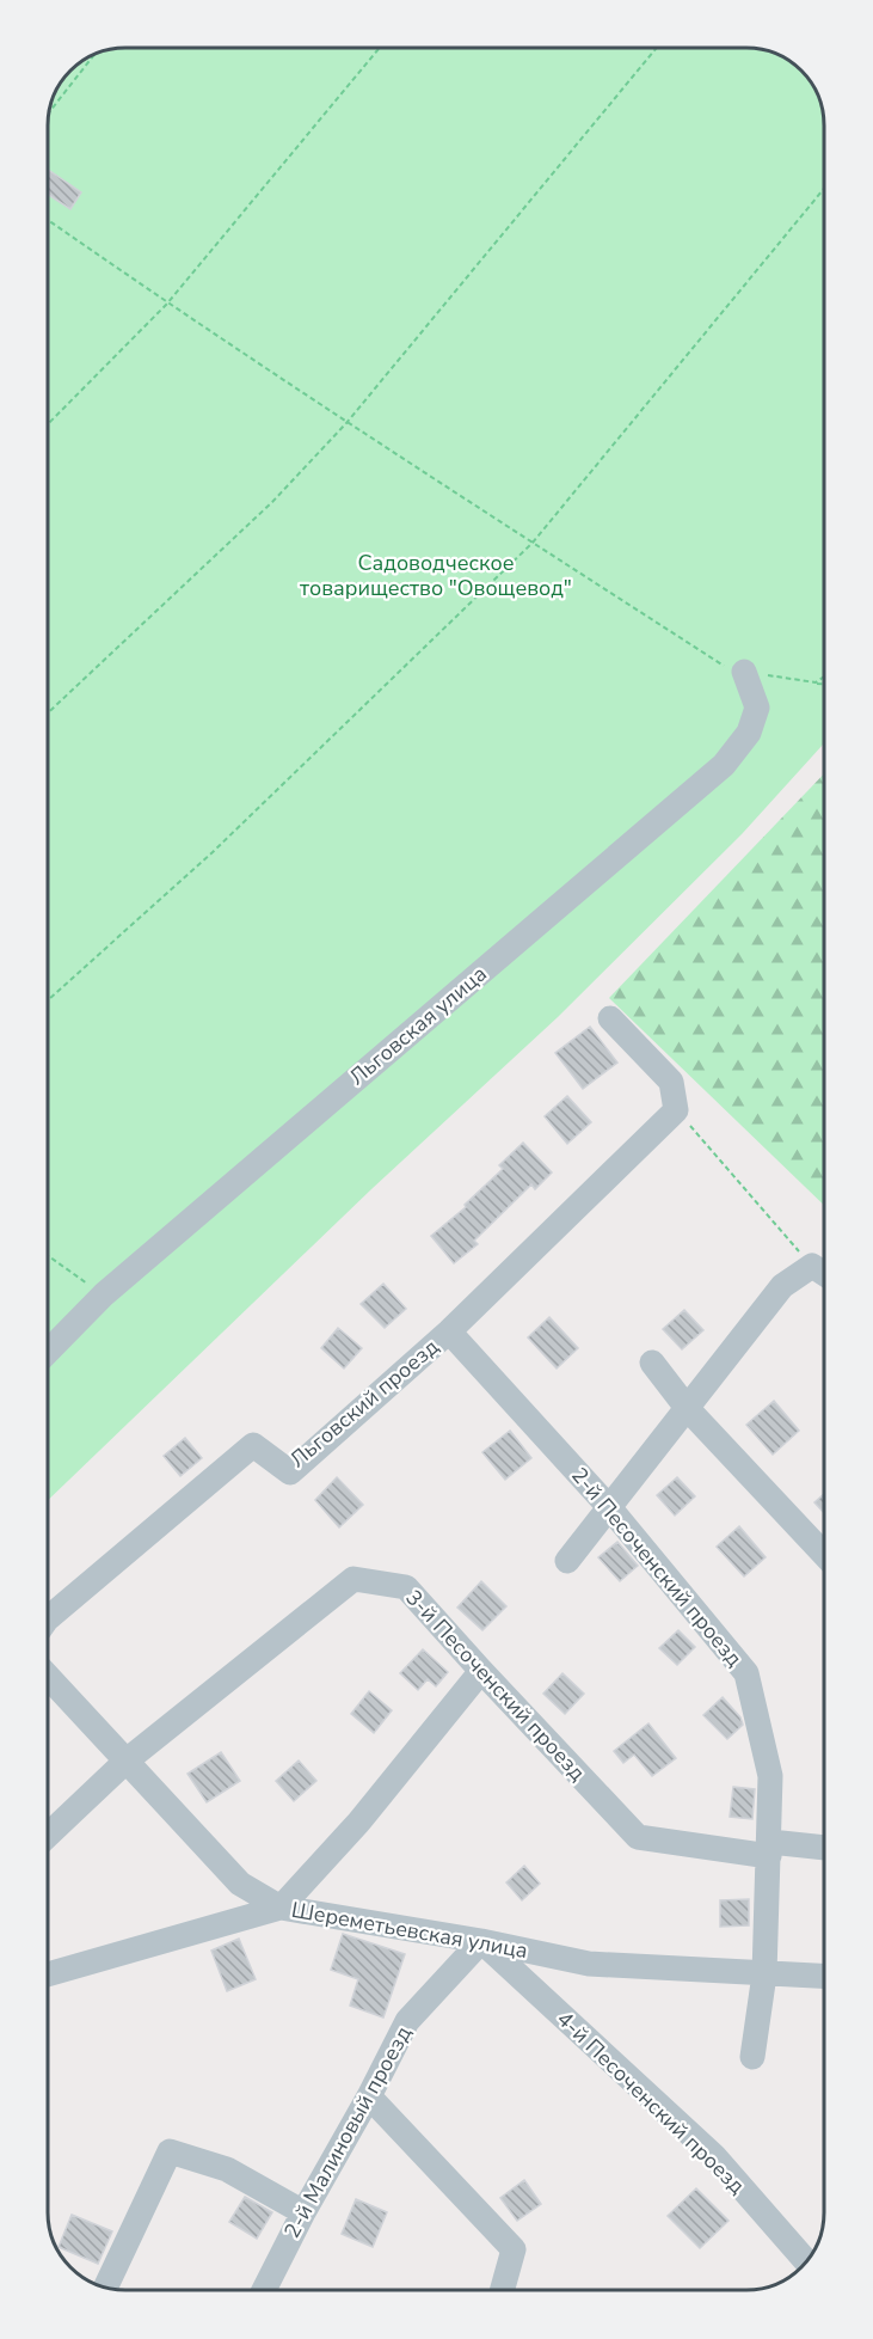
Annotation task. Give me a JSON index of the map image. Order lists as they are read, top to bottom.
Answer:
{
  "streets": {
    "street": [
      "Льговская улица",
      "Льговский проезд",
      "2-й Песоченский проезд",
      "3-й Песоченский проезд",
      "Шереметьевская улица",
      "4-й Песоченский проезд",
      "2-й Малиновый проезд"
    ]
  },
  "crossings": [
    ["Льговский проезд", "2-й Песоченский проезд"],
    ["2-й Песоченский проезд", "3-й Песоченский проезд"],
    ["2-й Песоченский проезд", "Шереметьевская улица"],
    ["3-й Песоченский проезд", "Шереметьевская улица"],
    ["Шереметьевская улица", "4-й Песоченский проезд"],
    ["Шереметьевская улица", "2-й Малиновый проезд"],
    ["4-й Песоченский проезд", "2-й Малиновый проезд"]
  ],
  "parks": ["Садоводческое товарищество \"Овощевод\""]
}
